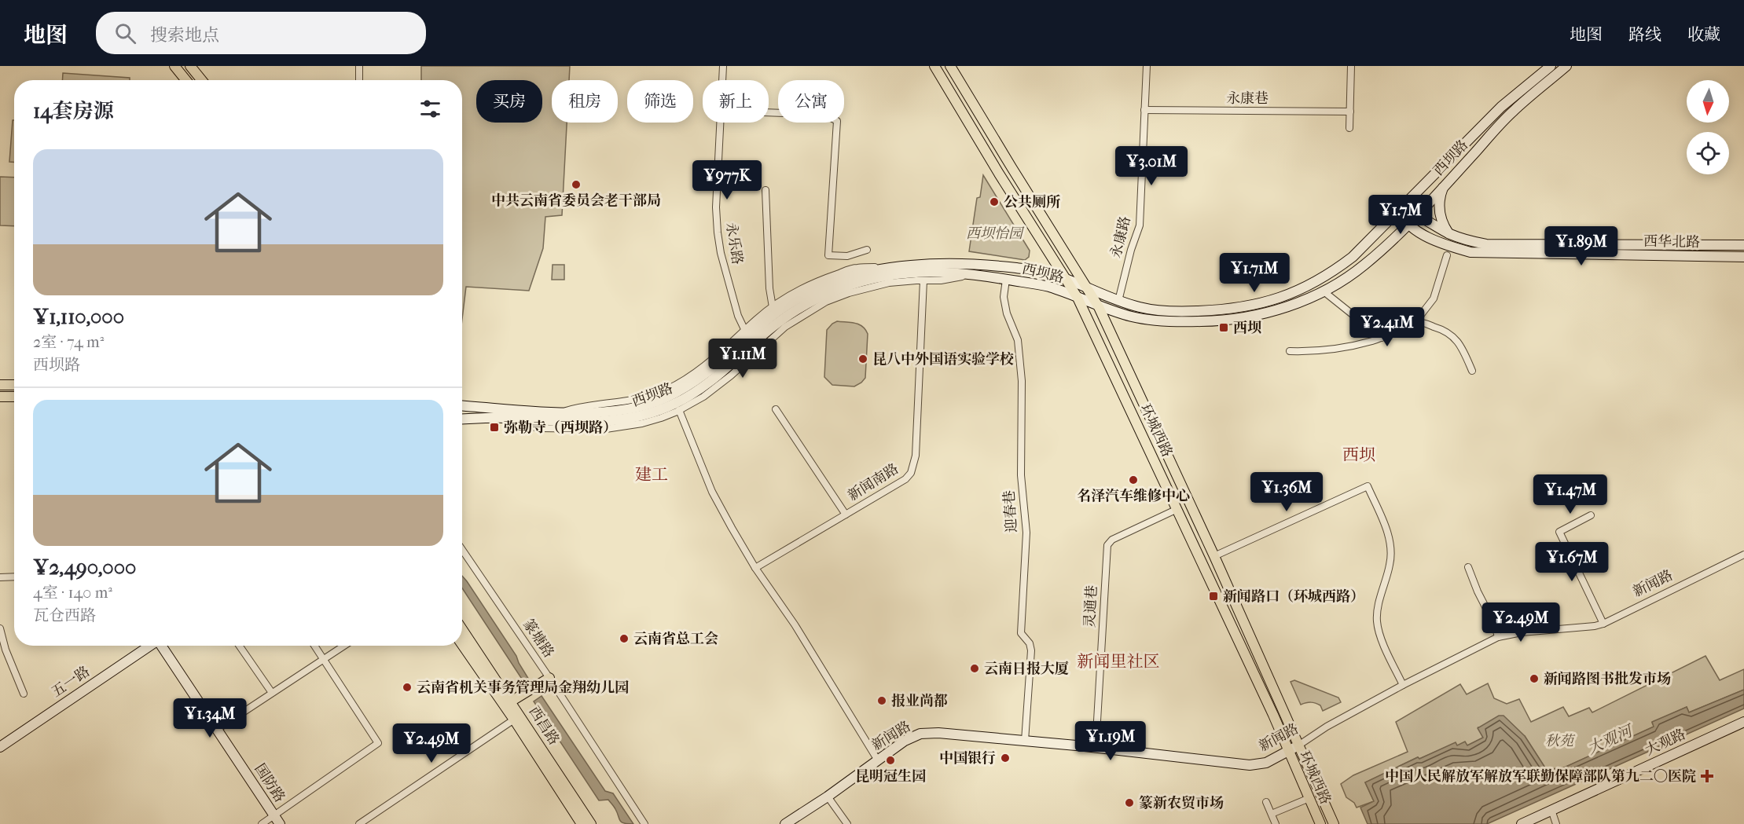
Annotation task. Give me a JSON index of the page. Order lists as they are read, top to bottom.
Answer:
{
  "streets": {
    "main road": [
      "西坝路",
      "西华北路",
      "环城西路",
      "新闻路",
      "五一路",
      "西昌路",
      "大观路",
      "国防路"
    ],
    "street": [
      "永康巷",
      "永康路",
      "永乐路",
      "新闻南路",
      "迎春巷",
      "灵通巷",
      "篆塘路"
    ]
  },
  "crossings": [
    ["永康巷", "永康路"],
    ["西坝路", "永康路"],
    ["西坝路", "西华北路"],
    ["西坝路", "永乐路"],
    ["西坝路", "环城西路"],
    ["西坝路", "迎春巷"],
    ["环城西路", "新闻路"],
    ["环城西路", "灵通巷"],
    ["迎春巷", "新闻路"],
    ["新闻路", "灵通巷"]
  ],
  "districts": ["西坝", "建工", "新闻里社区"],
  "water": ["大观河"],
  "parks": ["西坝怡园", "秋苑"],
  "places": {
    "other": [
      "中共云南省委员会老干部局",
      "公共厕所",
      "昆八中外国语实验学校",
      "名泽汽车维修中心",
      "云南省总工会",
      "云南日报大厦",
      "新闻路图书批发市场",
      "云南省机关事务管理局金翔幼儿园",
      "报业尚都",
      "中国银行",
      "昆明冠生园",
      "篆新农贸市场"
    ],
    "transit": ["西坝", "弥勒寺（西坝路）", "新闻路口（环城西路）"],
    "health": ["中国人民解放军解放军联勤保障部队第九二〇医院"]
  },
  "north": "bottom",
  "page": {
    "header": "地图",
    "search": "搜索地点",
    "nav": ["地图", "路线", "收藏"],
    "chip": [
      "买房",
      "租房",
      "筛选",
      "新上",
      "公寓"
    ],
    "heading": "14套房源",
    "list": [
      {
        "name": "¥1,110,000",
        "note": "2室 · 74 m² · 西坝路"
      },
      {
        "name": "¥2,490,000",
        "note": "4室 · 140 m² · 瓦仓西路"
      }
    ],
    "price": [
      "¥3.01M",
      "¥977K",
      "¥1.7M",
      "¥1.89M",
      "¥1.71M",
      "¥2.41M",
      "¥1.11M",
      "¥1.36M",
      "¥1.47M",
      "¥1.67M",
      "¥2.49M",
      "¥1.34M",
      "¥1.19M",
      "¥2.49M"
    ]
  }
}
